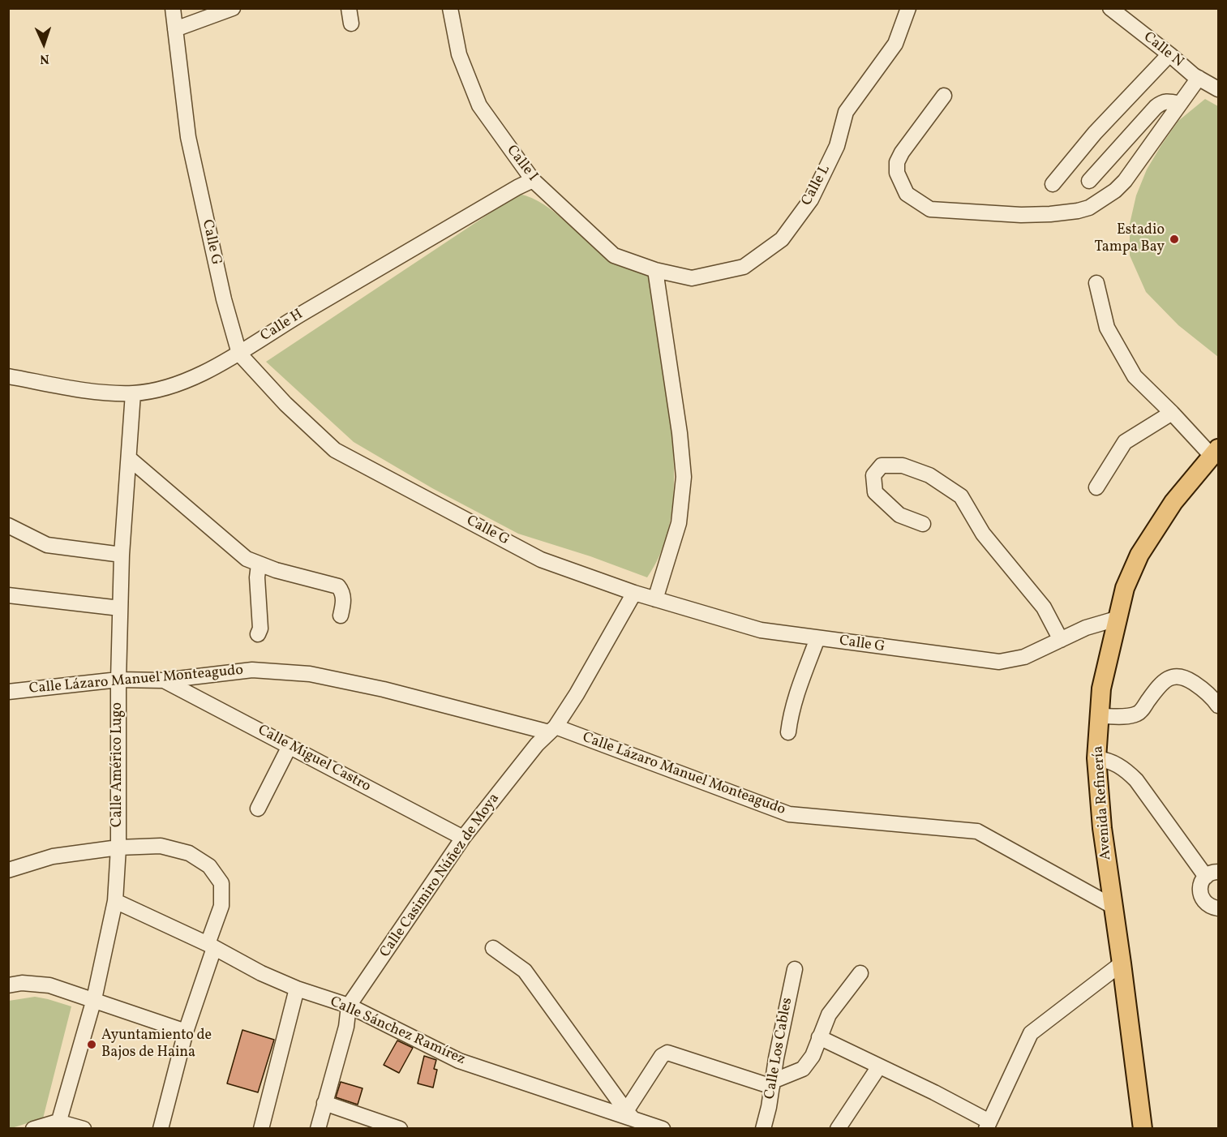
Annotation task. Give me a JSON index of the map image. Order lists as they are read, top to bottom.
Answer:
{
  "streets": {
    "main road": ["Avenida Refinería"],
    "street": [
      "Calle N",
      "Calle I",
      "Calle L",
      "Calle G",
      "Calle H",
      "Calle Lázaro Manuel Monteagudo",
      "Calle Miguel Castro",
      "Calle Américo Lugo",
      "Calle Casimiro Núñez de Moya",
      "Calle Sánchez Ramírez",
      "Calle Los Cables"
    ]
  },
  "crossings": [
    ["Calle I", "Calle L"],
    ["Calle I", "Calle H"],
    ["Calle G", "Calle H"],
    ["Calle G", "Avenida Refinería"],
    ["Calle G", "Calle Casimiro Núñez de Moya"],
    ["Calle H", "Calle Américo Lugo"],
    ["Calle Lázaro Manuel Monteagudo", "Calle Miguel Castro"],
    ["Calle Lázaro Manuel Monteagudo", "Calle Américo Lugo"],
    ["Calle Lázaro Manuel Monteagudo", "Avenida Refinería"],
    ["Calle Lázaro Manuel Monteagudo", "Calle Casimiro Núñez de Moya"],
    ["Calle Miguel Castro", "Calle Casimiro Núñez de Moya"],
    ["Calle Américo Lugo", "Calle Sánchez Ramírez"],
    ["Calle Casimiro Núñez de Moya", "Calle Sánchez Ramírez"]
  ],
  "places": ["Estadio Tampa Bay", "Ayuntamiento de Bajos de Haina"],
  "north": "bottom"
}
